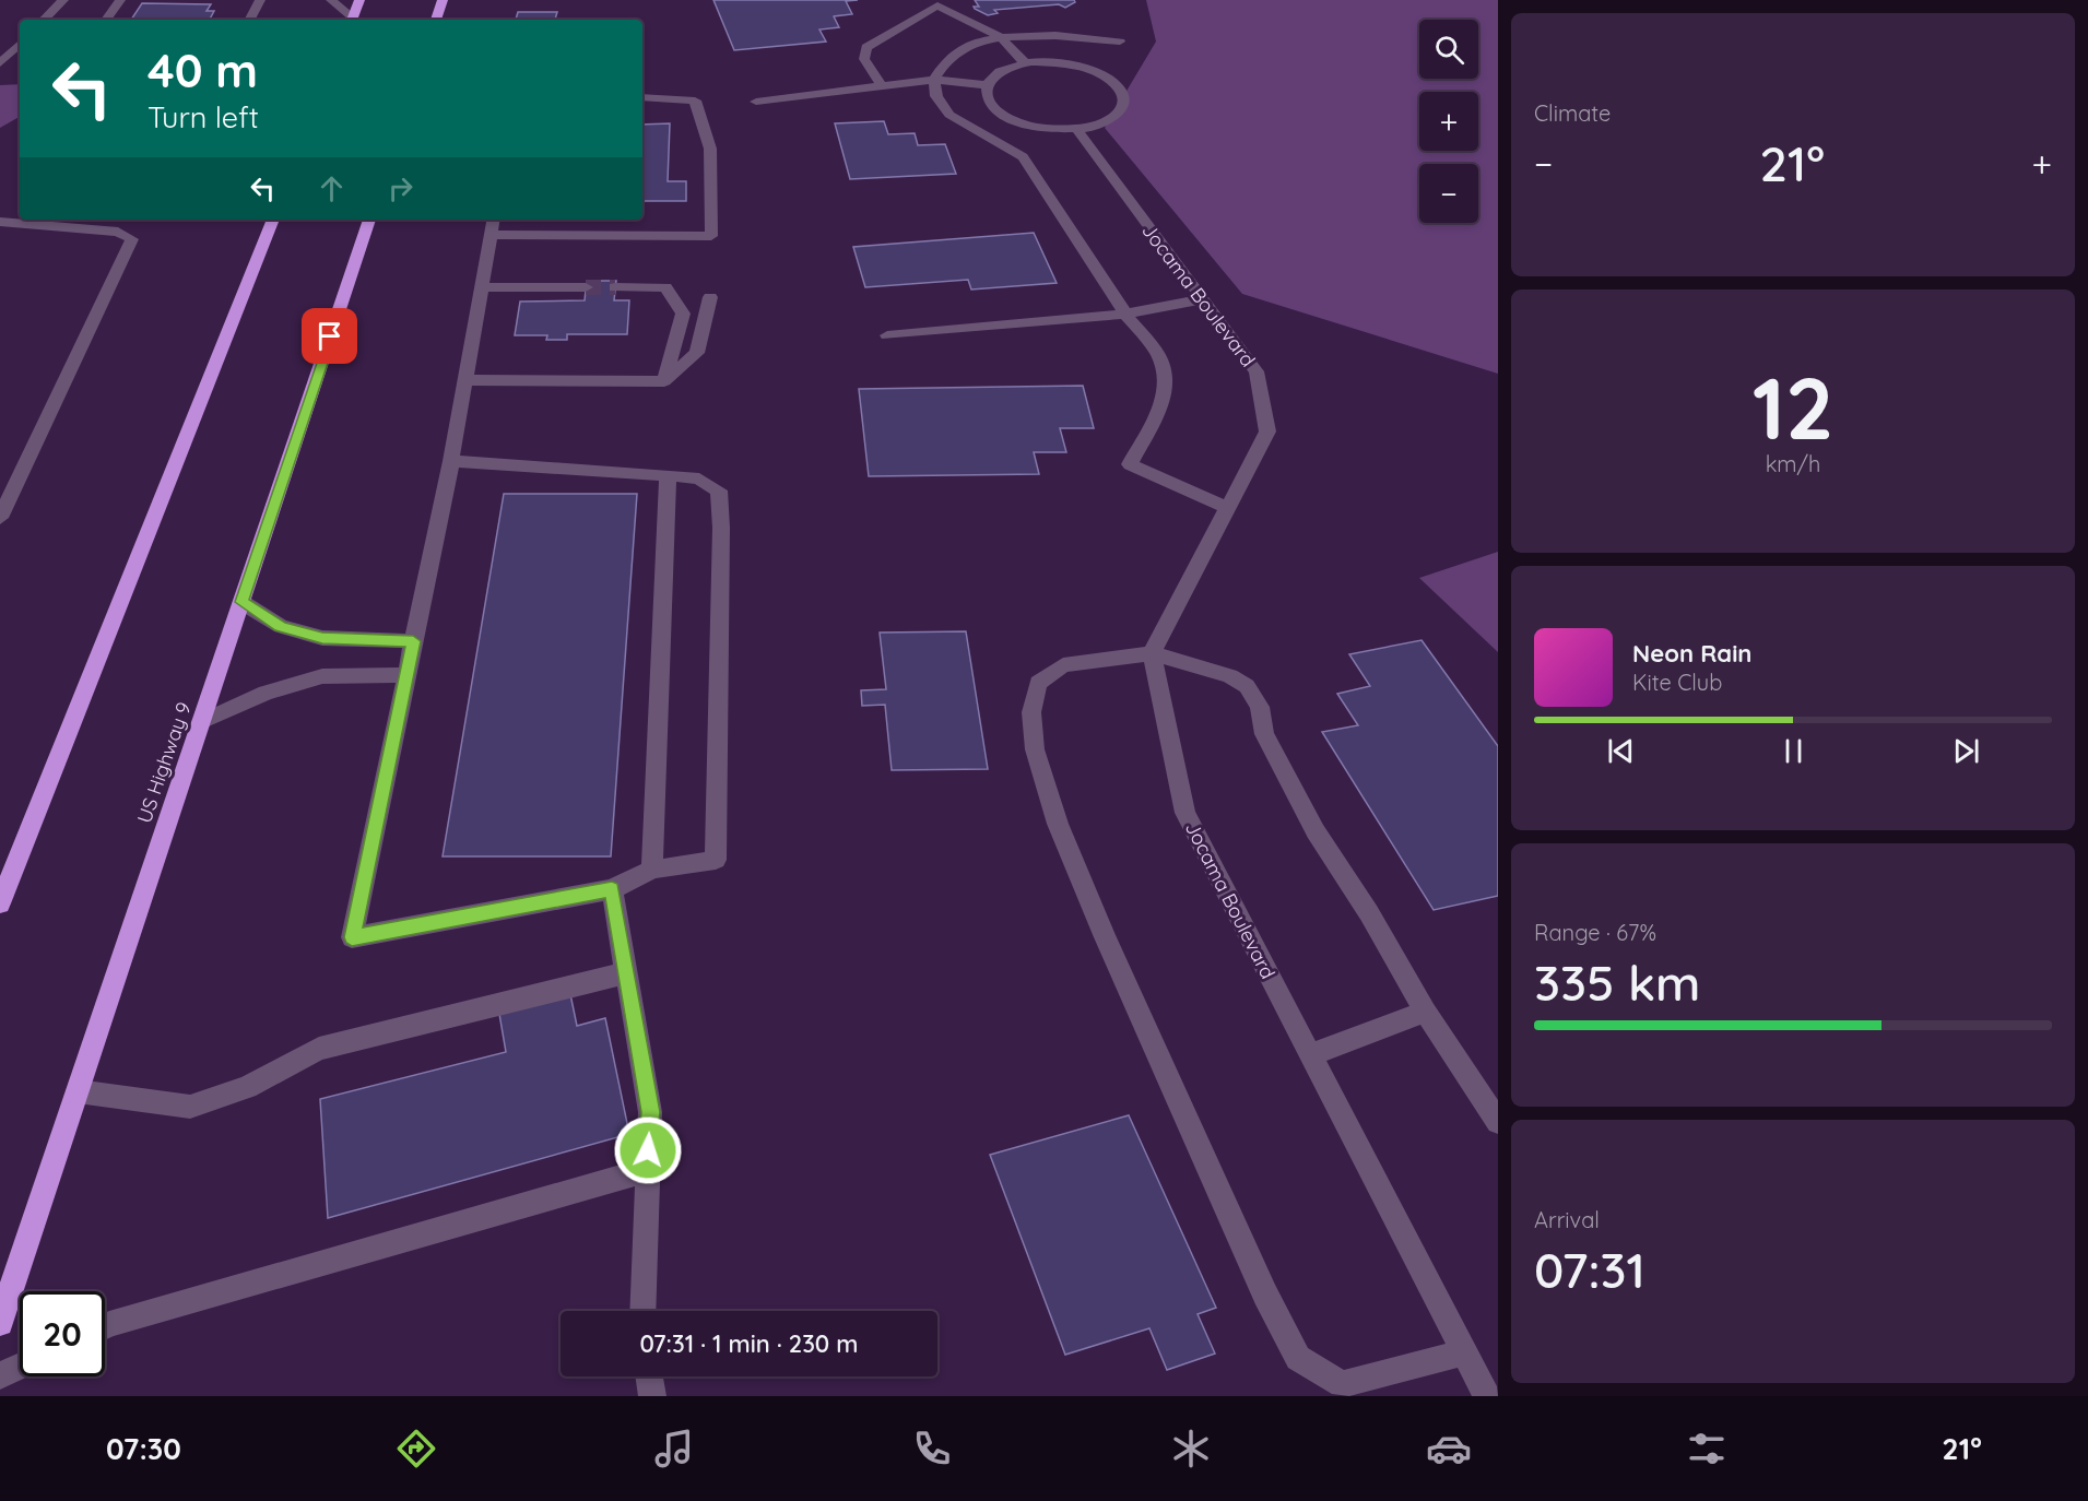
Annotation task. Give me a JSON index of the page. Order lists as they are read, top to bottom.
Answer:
{
  "streets": {
    "highway": ["US Highway 9"],
    "street": ["Jocama Boulevard"]
  },
  "page": {
    "tile": [
      "Climate",
      ["12", "km/h"],
      ["Range · 67%", "335 km"],
      ["Arrival", "07:31"]
    ],
    "map_buttons": ["+", "−"],
    "turn": ["40 m", "Turn left"],
    "heat": ["−", "21°", "+"],
    "song": ["Neon Rain", "Kite Club"],
    "limit": "20",
    "trip": "07:31 · 1 min · 230 m",
    "tabs": ["07:30", "21°"]
  }
}
